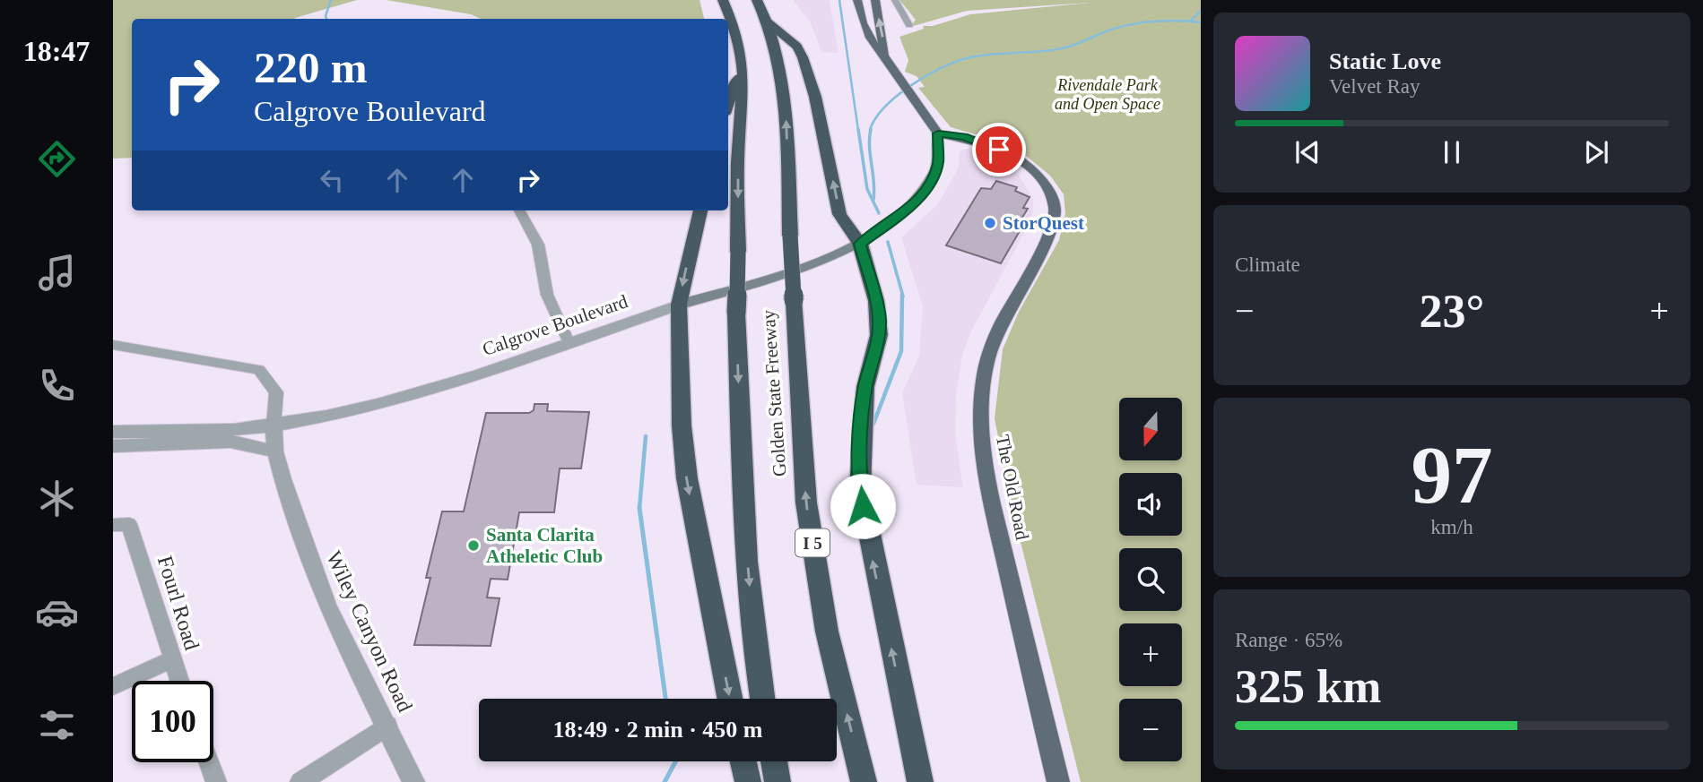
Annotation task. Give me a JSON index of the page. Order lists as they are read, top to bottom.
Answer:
{
  "streets": {
    "highway": ["Golden State Freeway", "I 5"],
    "main road": ["Calgrove Boulevard", "The Old Road"],
    "street": ["Fourl Road", "Wiley Canyon Road"]
  },
  "crossings": [
    ["Calgrove Boulevard", "The Old Road"],
    ["Calgrove Boulevard", "Wiley Canyon Road"]
  ],
  "parks": ["Rivendale Park and Open Space"],
  "places": ["StorQuest", "Santa Clarita Atheletic Club"],
  "north": "bottom",
  "page": {
    "tabs": "18:47",
    "turn": ["220 m", "Calgrove Boulevard"],
    "song": ["Static Love", "Velvet Ray"],
    "tile": [
      "Climate",
      ["97", "km/h"],
      ["Range · 65%", "325 km"]
    ],
    "heat": ["−", "23°", "+"],
    "map_buttons": ["+", "−"],
    "limit": "100",
    "trip": "18:49 · 2 min · 450 m"
  }
}
